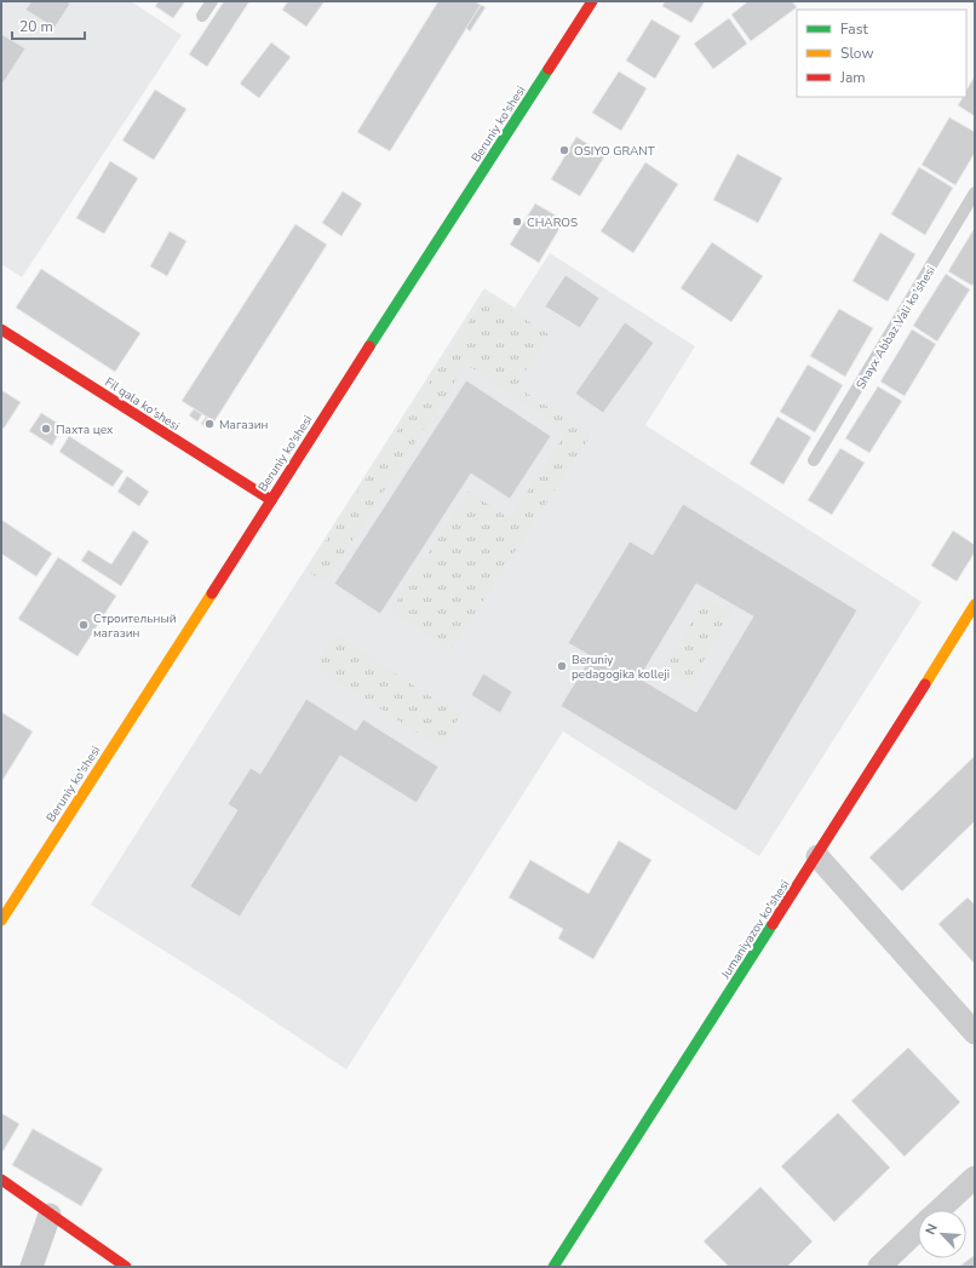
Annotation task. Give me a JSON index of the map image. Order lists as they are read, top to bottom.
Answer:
{
  "streets": {
    "street": ["Beruniy ko'shesi", "Fil qala ko'shesi", "Jumaniyazov ko'shesi"],
    "lane": ["Shayx Abbaz Vali ko'shesi"]
  },
  "crossings": [
    ["Beruniy ko'shesi", "Fil qala ko'shesi"]
  ],
  "places": [
    "OSIYO GRANT",
    "CHAROS",
    "Магазин",
    "Пахта цех",
    "Строительный магазин",
    "Beruniy pedagogika kolleji"
  ],
  "legend": ["Fast", "Slow", "Jam"],
  "scale_bar": "20 m",
  "north": "top left"
}
